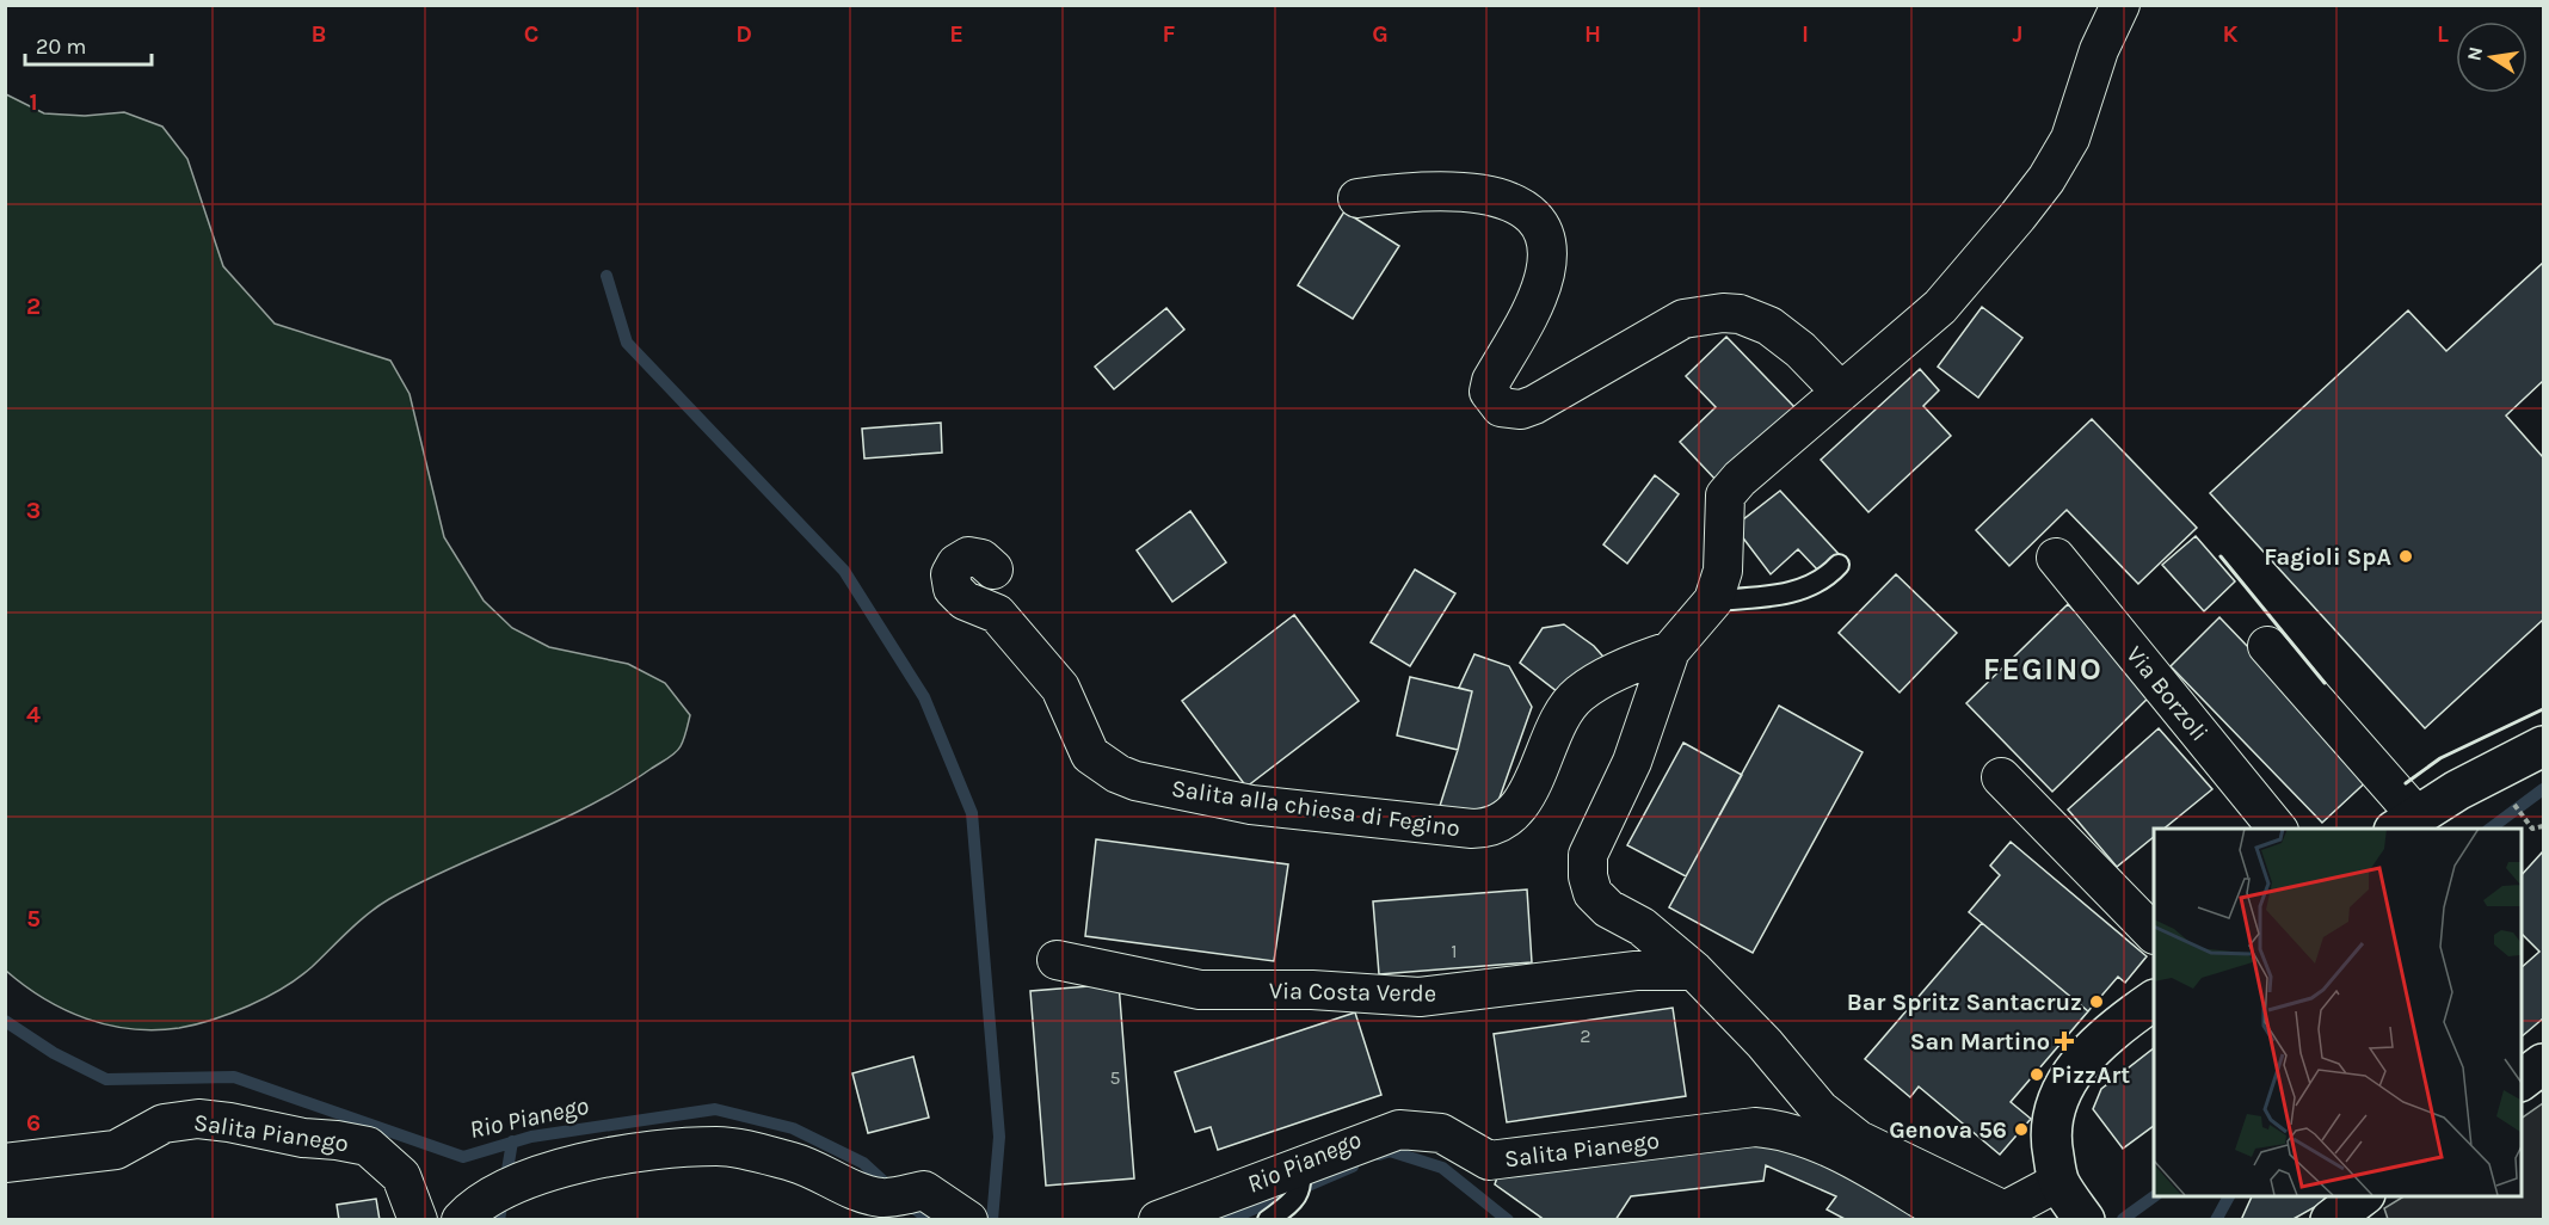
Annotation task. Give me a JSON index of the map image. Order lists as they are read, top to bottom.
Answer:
{
  "streets": {
    "street": [
      "Via Borzoli",
      "Salita alla chiesa di Fegino",
      "Via Costa Verde",
      "Salita Pianego"
    ]
  },
  "crossings": [
    ["Salita alla chiesa di Fegino", "Via Costa Verde"]
  ],
  "districts": ["FEGINO"],
  "water": ["Rio Pianego"],
  "places": {
    "other": [
      "Fagioli SpA",
      "Bar Spritz Santacruz",
      "PizzArt",
      "Genova 56"
    ],
    "health": ["San Martino"]
  },
  "house_numbers": ["1", "2", "5"],
  "scale_bar": "20 m",
  "north": "left",
  "grid": {
    "columns": [
      "B",
      "C",
      "D",
      "E",
      "F",
      "G",
      "H",
      "I",
      "J",
      "K",
      "L"
    ],
    "rows": [
      "1",
      "2",
      "3",
      "4",
      "5",
      "6"
    ]
  }
}
